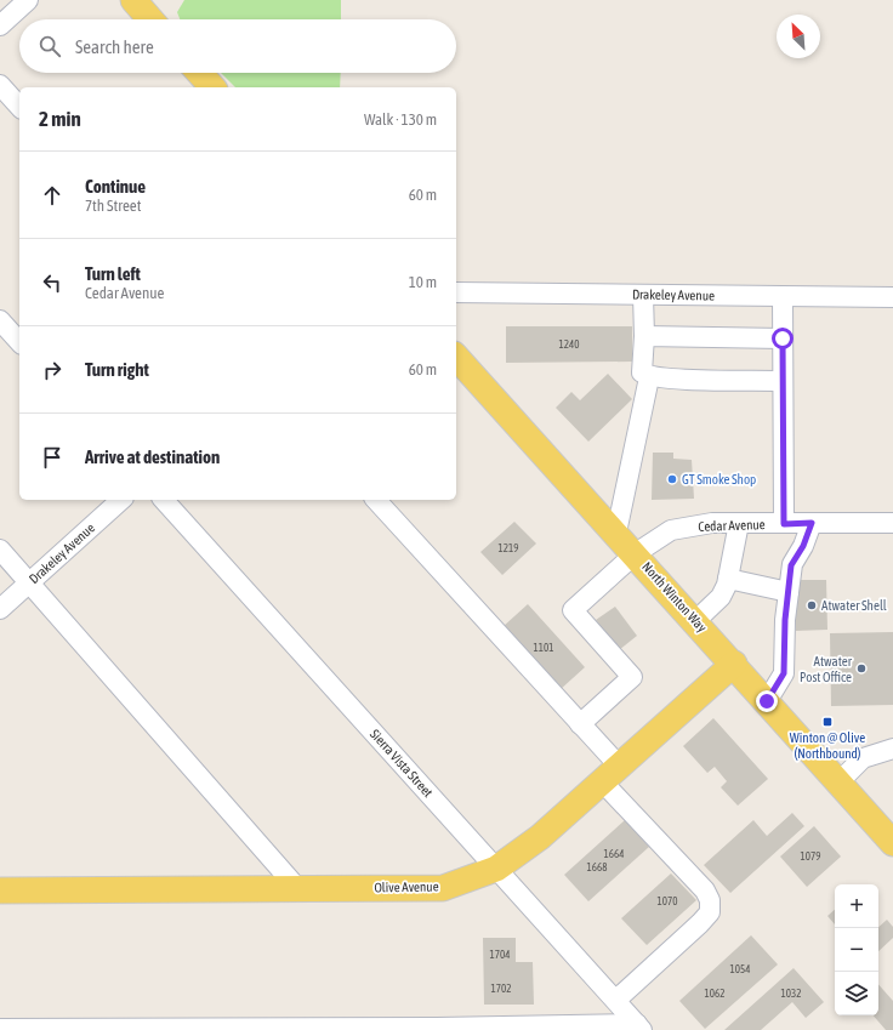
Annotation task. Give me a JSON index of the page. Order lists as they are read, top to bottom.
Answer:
{
  "streets": {
    "main road": ["North Winton Way", "Olive Avenue"],
    "street": ["Drakeley Avenue", "Cedar Avenue", "Sierra Vista Street"]
  },
  "crossings": [
    ["Cedar Avenue", "North Winton Way"],
    ["North Winton Way", "Olive Avenue"],
    ["Sierra Vista Street", "Olive Avenue"]
  ],
  "places": {
    "other": ["GT Smoke Shop", "Atwater Shell", "Atwater Post Office"],
    "transit": ["Winton @ Olive (Northbound)"]
  },
  "house_numbers": [
    "1240",
    "1219",
    "1101",
    "1664",
    "1079",
    "1668",
    "1070",
    "1704",
    "1054",
    "1702",
    "1062",
    "1032"
  ],
  "north": "top left",
  "page": {
    "search": "Search here",
    "heading": ["2 min", "Walk · 130 m"],
    "list": [
      ["Continue", "7th Street", "60 m"],
      ["Turn left", "Cedar Avenue", "10 m"],
      ["Turn right", "60 m"],
      "Arrive at destination"
    ],
    "map_buttons": ["+", "−"]
  }
}
